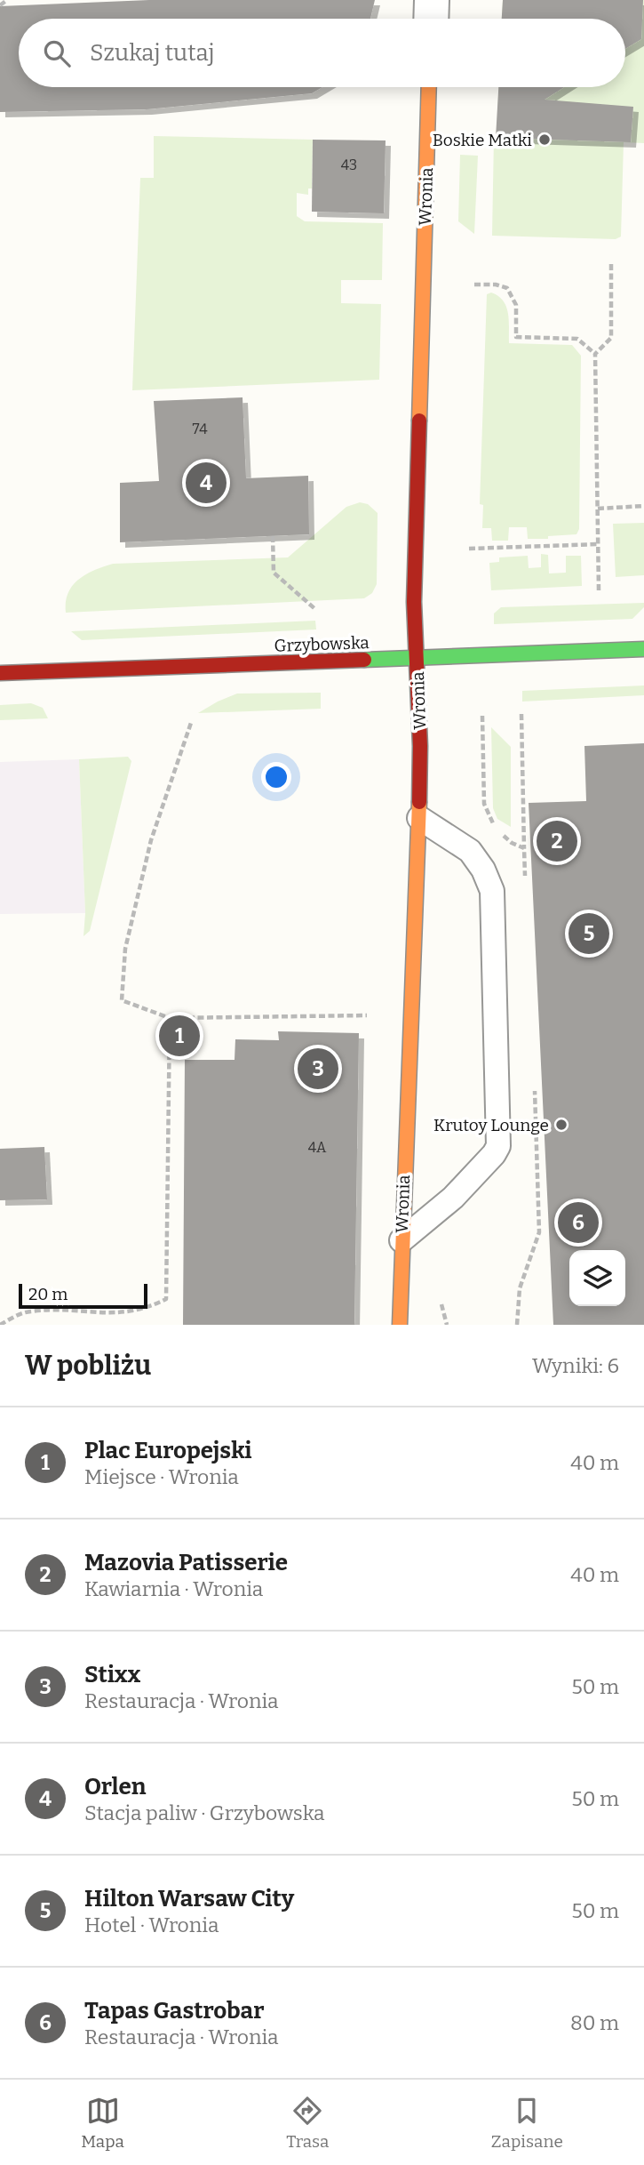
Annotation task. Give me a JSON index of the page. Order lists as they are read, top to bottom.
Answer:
{
  "streets": {
    "street": ["Wronia", "Grzybowska"]
  },
  "crossings": [
    ["Wronia", "Grzybowska"]
  ],
  "places": ["Boskie Matki", "Krutoy Lounge"],
  "house_numbers": ["43", "74", "4A"],
  "scale_bar": "20 m",
  "page": {
    "search": "Szukaj tutaj",
    "pins": [
      "4",
      "2",
      "5",
      "1",
      "3",
      "6"
    ],
    "scale": "20 m",
    "heading": ["W pobliżu", "Wyniki: 6"],
    "list": [
      {
        "mark": "1",
        "name": "Plac Europejski",
        "note": "Miejsce · Wronia",
        "value": "40 m"
      },
      {
        "mark": "2",
        "name": "Mazovia Patisserie",
        "note": "Kawiarnia · Wronia",
        "value": "40 m"
      },
      {
        "mark": "3",
        "name": "Stixx",
        "note": "Restauracja · Wronia",
        "value": "50 m"
      },
      {
        "mark": "4",
        "name": "Orlen",
        "note": "Stacja paliw · Grzybowska",
        "value": "50 m"
      },
      {
        "mark": "5",
        "name": "Hilton Warsaw City",
        "note": "Hotel · Wronia",
        "value": "50 m"
      },
      {
        "mark": "6",
        "name": "Tapas Gastrobar",
        "note": "Restauracja · Wronia",
        "value": "80 m"
      }
    ],
    "nav": ["Mapa", "Trasa", "Zapisane"]
  }
}
